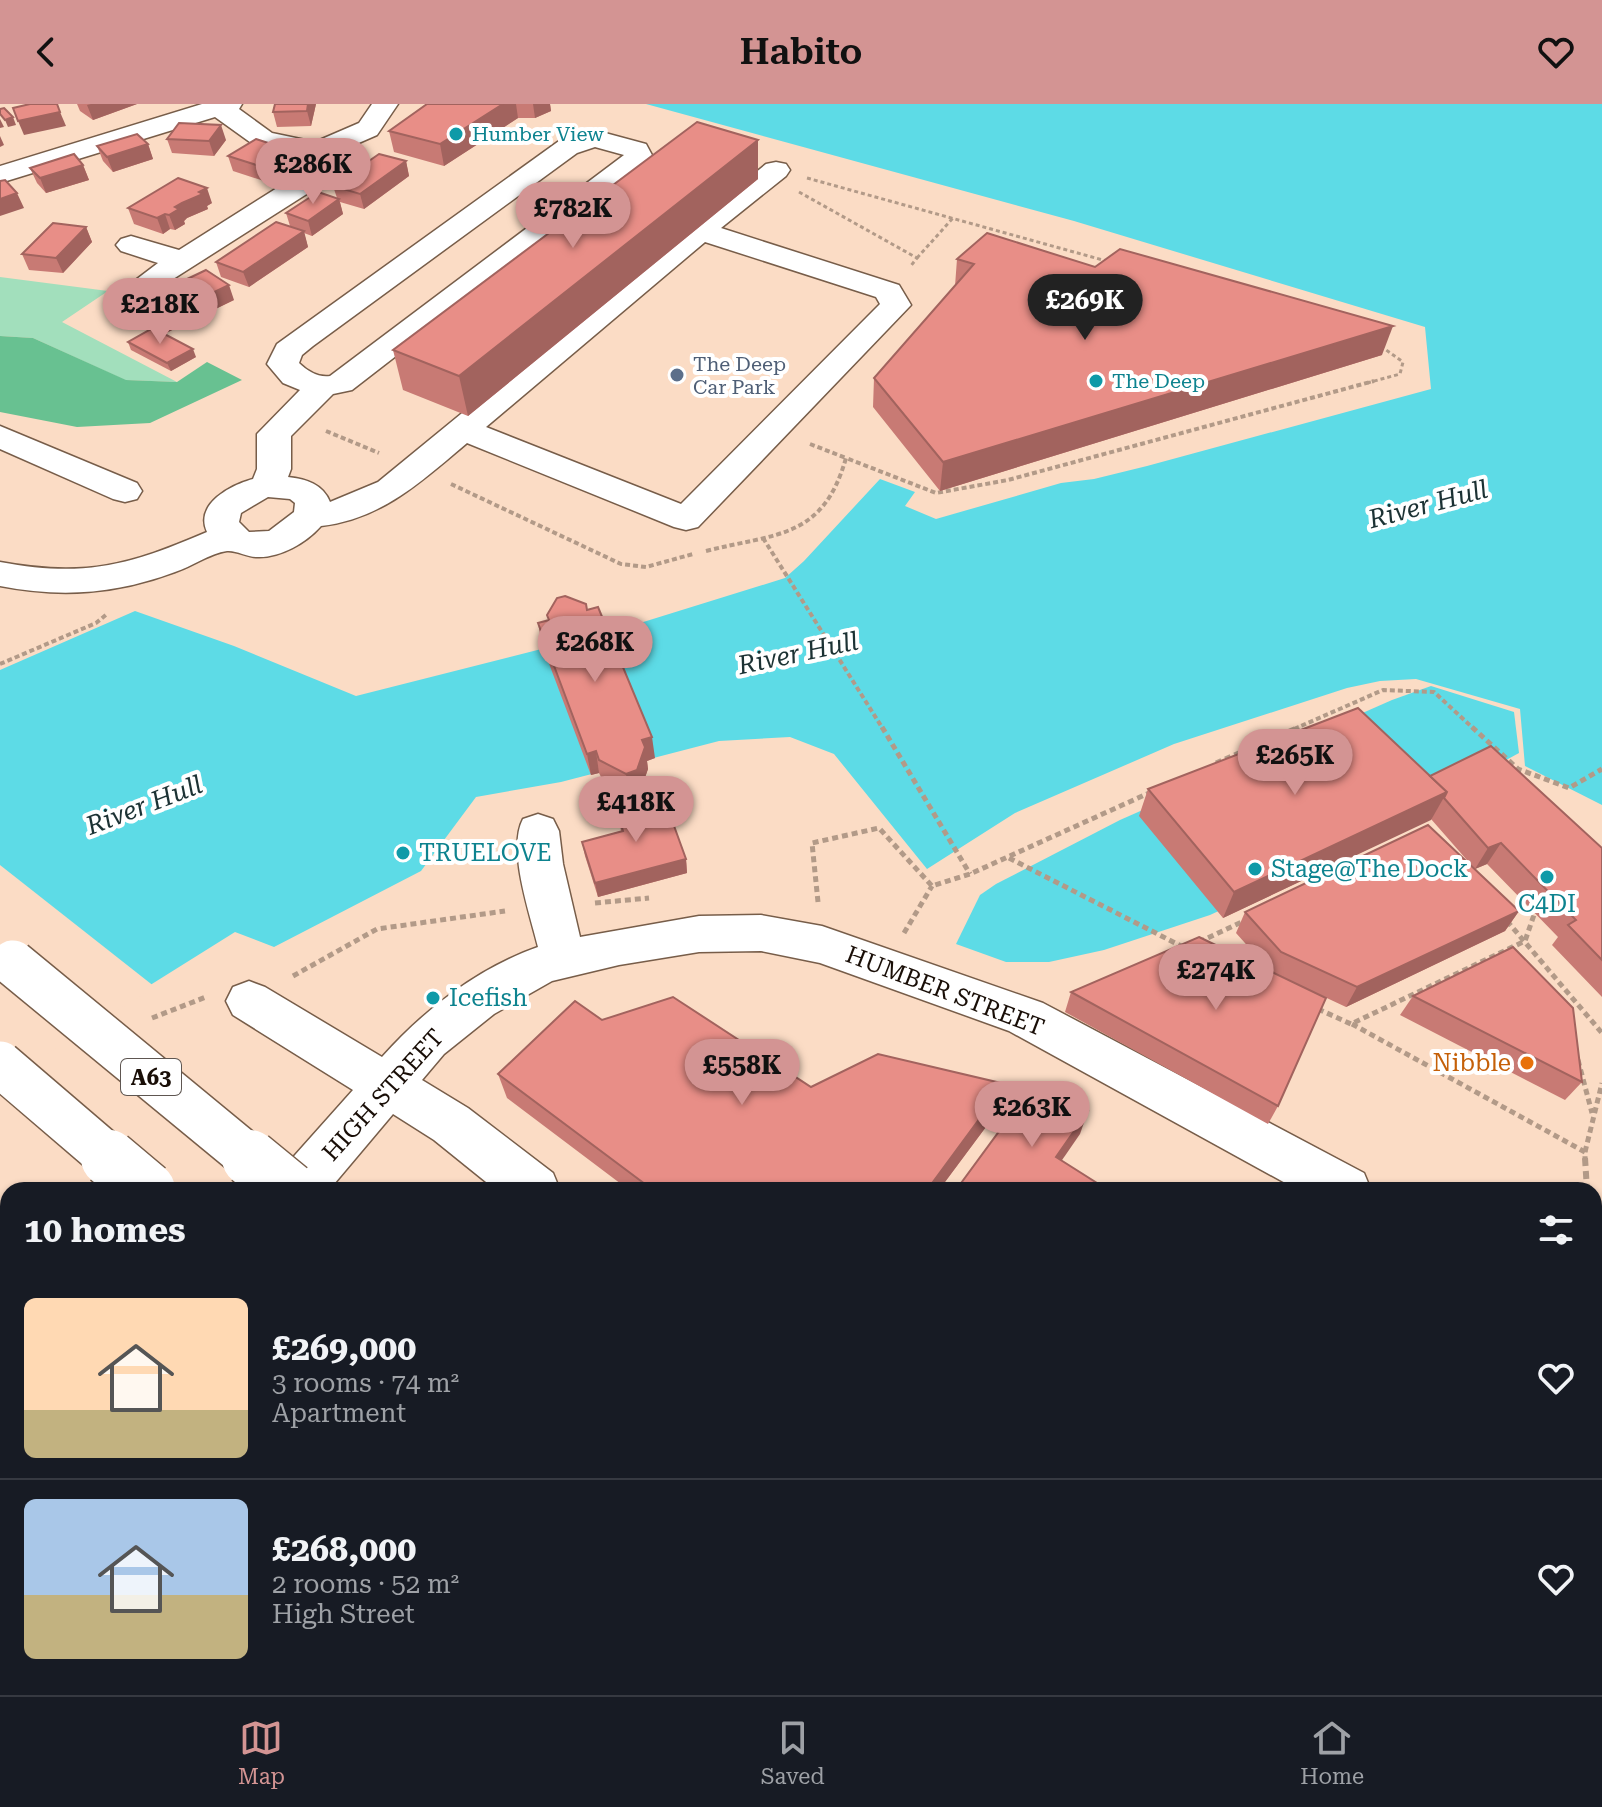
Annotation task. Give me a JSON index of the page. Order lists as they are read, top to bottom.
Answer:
{
  "streets": {
    "main road": ["HUMBER STREET", "A63", "HIGH STREET"]
  },
  "crossings": [
    ["HUMBER STREET", "HIGH STREET"]
  ],
  "water": ["River Hull"],
  "places": [
    "Humber View",
    "The Deep Car Park",
    "The Deep",
    "TRUELOVE",
    "Stage@The Dock",
    "C4DI",
    "Icefish",
    "Nibble"
  ],
  "page": {
    "header": "Habito",
    "price": [
      "£286K",
      "£782K",
      "£269K",
      "£218K",
      "£268K",
      "£265K",
      "£418K",
      "£274K",
      "£558K",
      "£263K"
    ],
    "heading": "10 homes",
    "list": [
      {
        "name": "£269,000",
        "note": "3 rooms · 74 m² · Apartment"
      },
      {
        "name": "£268,000",
        "note": "2 rooms · 52 m² · High Street"
      }
    ],
    "tabs": ["Map", "Saved", "Home"]
  }
}
